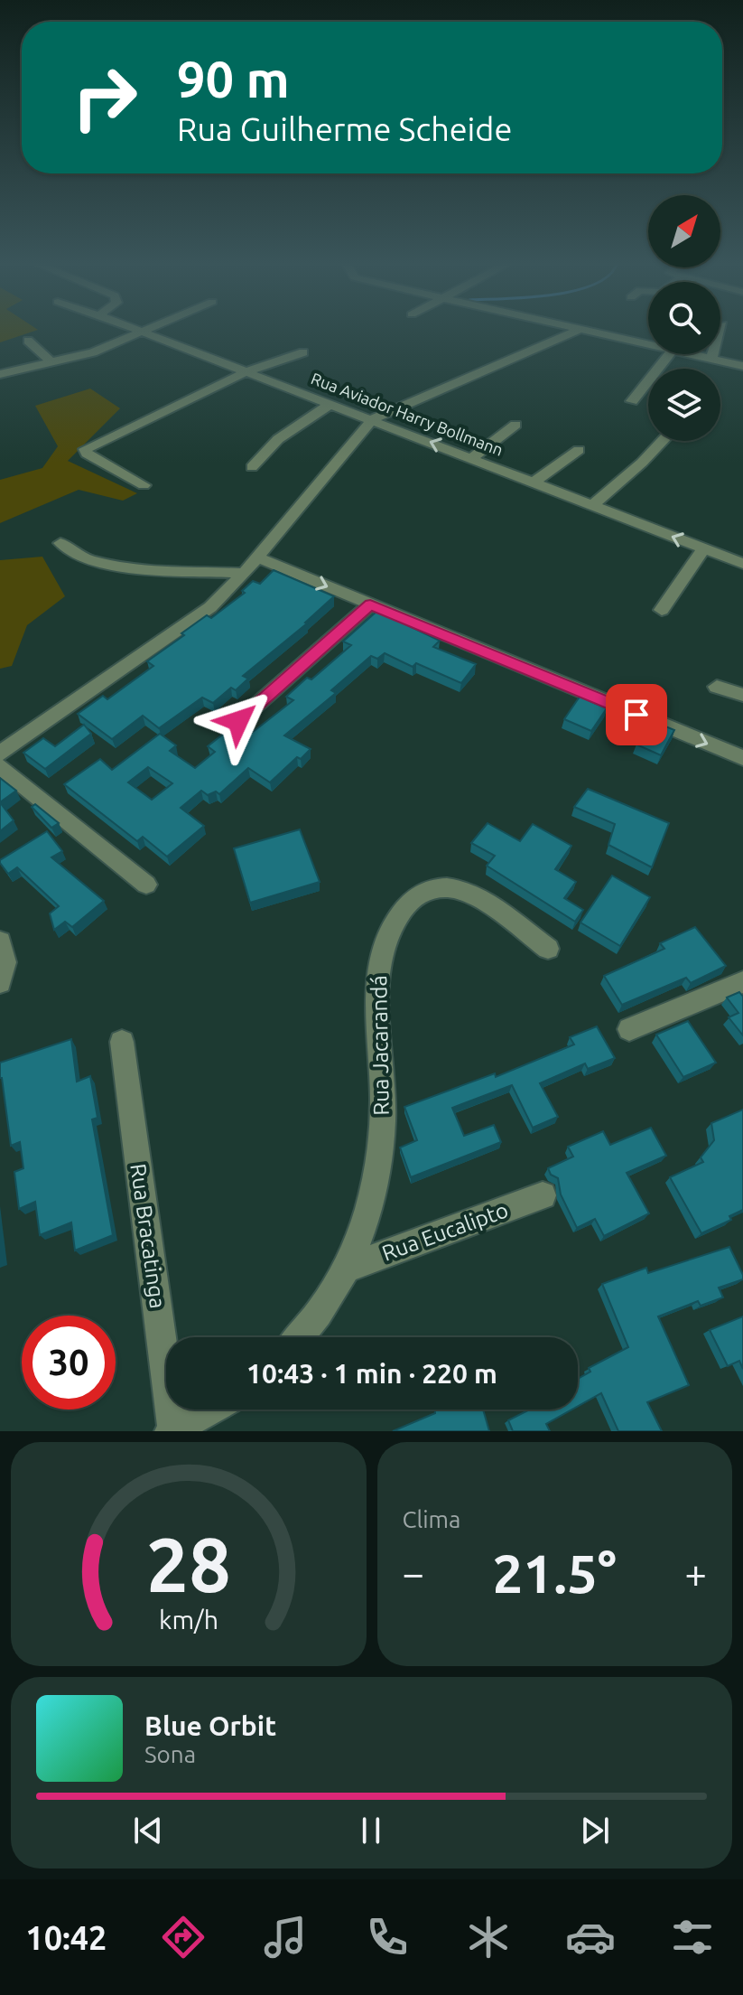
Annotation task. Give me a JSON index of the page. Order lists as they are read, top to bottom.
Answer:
{
  "streets": {
    "street": [
      "Rua Aviador Harry Bollmann",
      "Rua Jacarandá",
      "Rua Eucalipto",
      "Rua Bracatinga"
    ]
  },
  "crossings": [
    ["Rua Jacarandá", "Rua Eucalipto"]
  ],
  "north": "top right",
  "page": {
    "turn": ["90 m", "Rua Guilherme Scheide"],
    "limit": "30",
    "trip": "10:43 · 1 min · 220 m",
    "tile": "Clima",
    "heat": ["−", "21.5°", "+"],
    "song": ["Blue Orbit", "Sona"],
    "tabs": "10:42",
    "gauge": ["28", "km/h"]
  }
}
